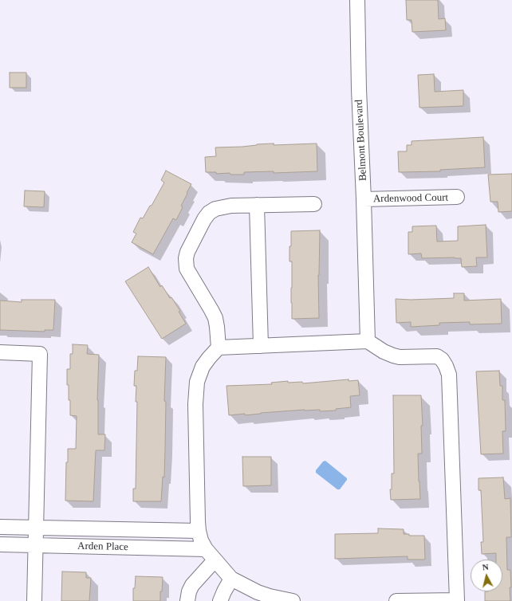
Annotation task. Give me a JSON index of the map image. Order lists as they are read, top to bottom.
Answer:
{
  "streets": {
    "street": ["Belmont Boulevard", "Ardenwood Court", "Arden Place"]
  },
  "crossings": [
    ["Belmont Boulevard", "Ardenwood Court"]
  ],
  "north": "top"
}
